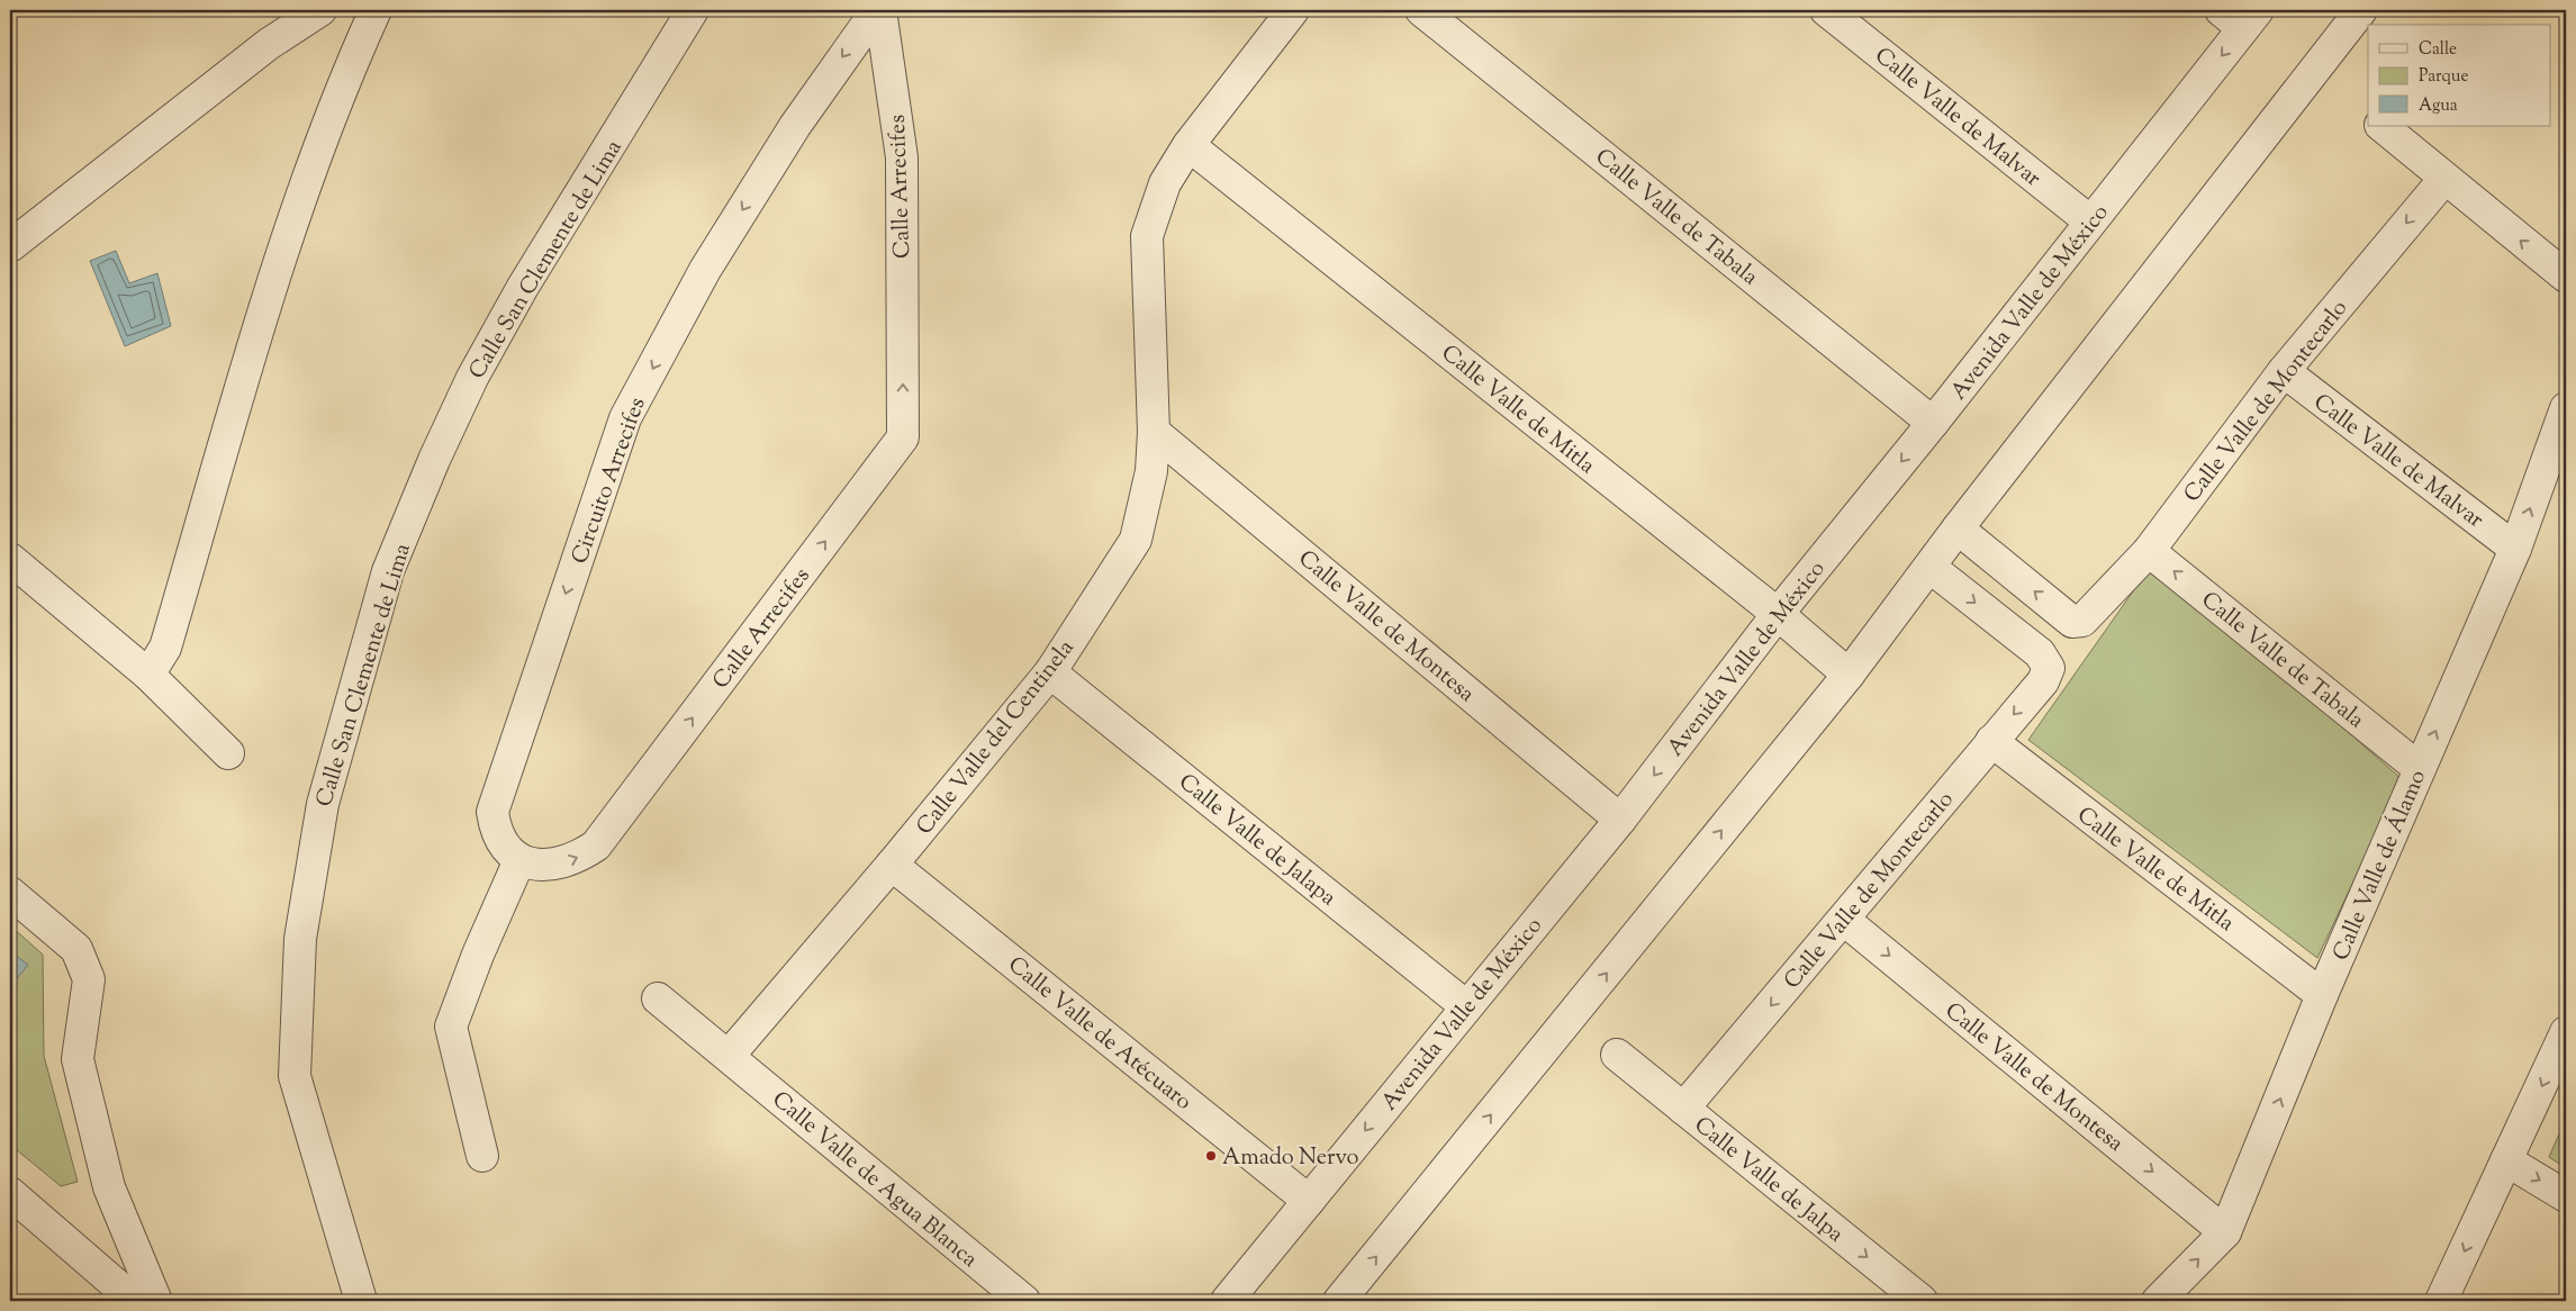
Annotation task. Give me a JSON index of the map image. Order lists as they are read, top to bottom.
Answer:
{
  "streets": {
    "street": [
      "Calle Valle de Malvar",
      "Calle Arrecifes",
      "Calle Valle de Tabala",
      "Calle San Clemente de Lima",
      "Avenida Valle de México",
      "Calle Valle de Montecarlo",
      "Calle Valle de Mitla",
      "Circuito Arrecifes",
      "Calle Valle de Montesa",
      "Calle Valle del Centinela",
      "Calle Valle de Jalapa",
      "Calle Valle de Álamo",
      "Calle Valle de Atécuaro",
      "Calle Valle de Agua Blanca",
      "Calle Valle de Jalpa"
    ]
  },
  "crossings": [
    ["Calle Valle de Malvar", "Avenida Valle de México"],
    ["Calle Valle de Malvar", "Calle Valle de Montecarlo"],
    ["Calle Valle de Malvar", "Calle Valle de Álamo"],
    ["Calle Arrecifes", "Circuito Arrecifes"],
    ["Calle Valle de Tabala", "Avenida Valle de México"],
    ["Calle Valle de Tabala", "Calle Valle de Montecarlo"],
    ["Calle Valle de Tabala", "Calle Valle de Álamo"],
    ["Avenida Valle de México", "Calle Valle de Mitla"],
    ["Avenida Valle de México", "Calle Valle de Montesa"],
    ["Avenida Valle de México", "Calle Valle de Jalapa"],
    ["Avenida Valle de México", "Calle Valle de Atécuaro"],
    ["Calle Valle de Montecarlo", "Calle Valle de Mitla"],
    ["Calle Valle de Montecarlo", "Calle Valle de Montesa"],
    ["Calle Valle de Montecarlo", "Calle Valle de Jalpa"],
    ["Calle Valle de Mitla", "Calle Valle del Centinela"],
    ["Calle Valle de Mitla", "Calle Valle de Álamo"],
    ["Calle Valle de Montesa", "Calle Valle del Centinela"],
    ["Calle Valle de Montesa", "Calle Valle de Álamo"],
    ["Calle Valle del Centinela", "Calle Valle de Jalapa"],
    ["Calle Valle del Centinela", "Calle Valle de Atécuaro"],
    ["Calle Valle del Centinela", "Calle Valle de Agua Blanca"]
  ],
  "one_way": [
    "Calle Arrecifes",
    "Circuito Arrecifes",
    "Calle Valle de Montesa",
    "Calle Valle de Jalpa"
  ],
  "places": ["Amado Nervo"],
  "legend": ["Calle", "Parque", "Agua"]
}
